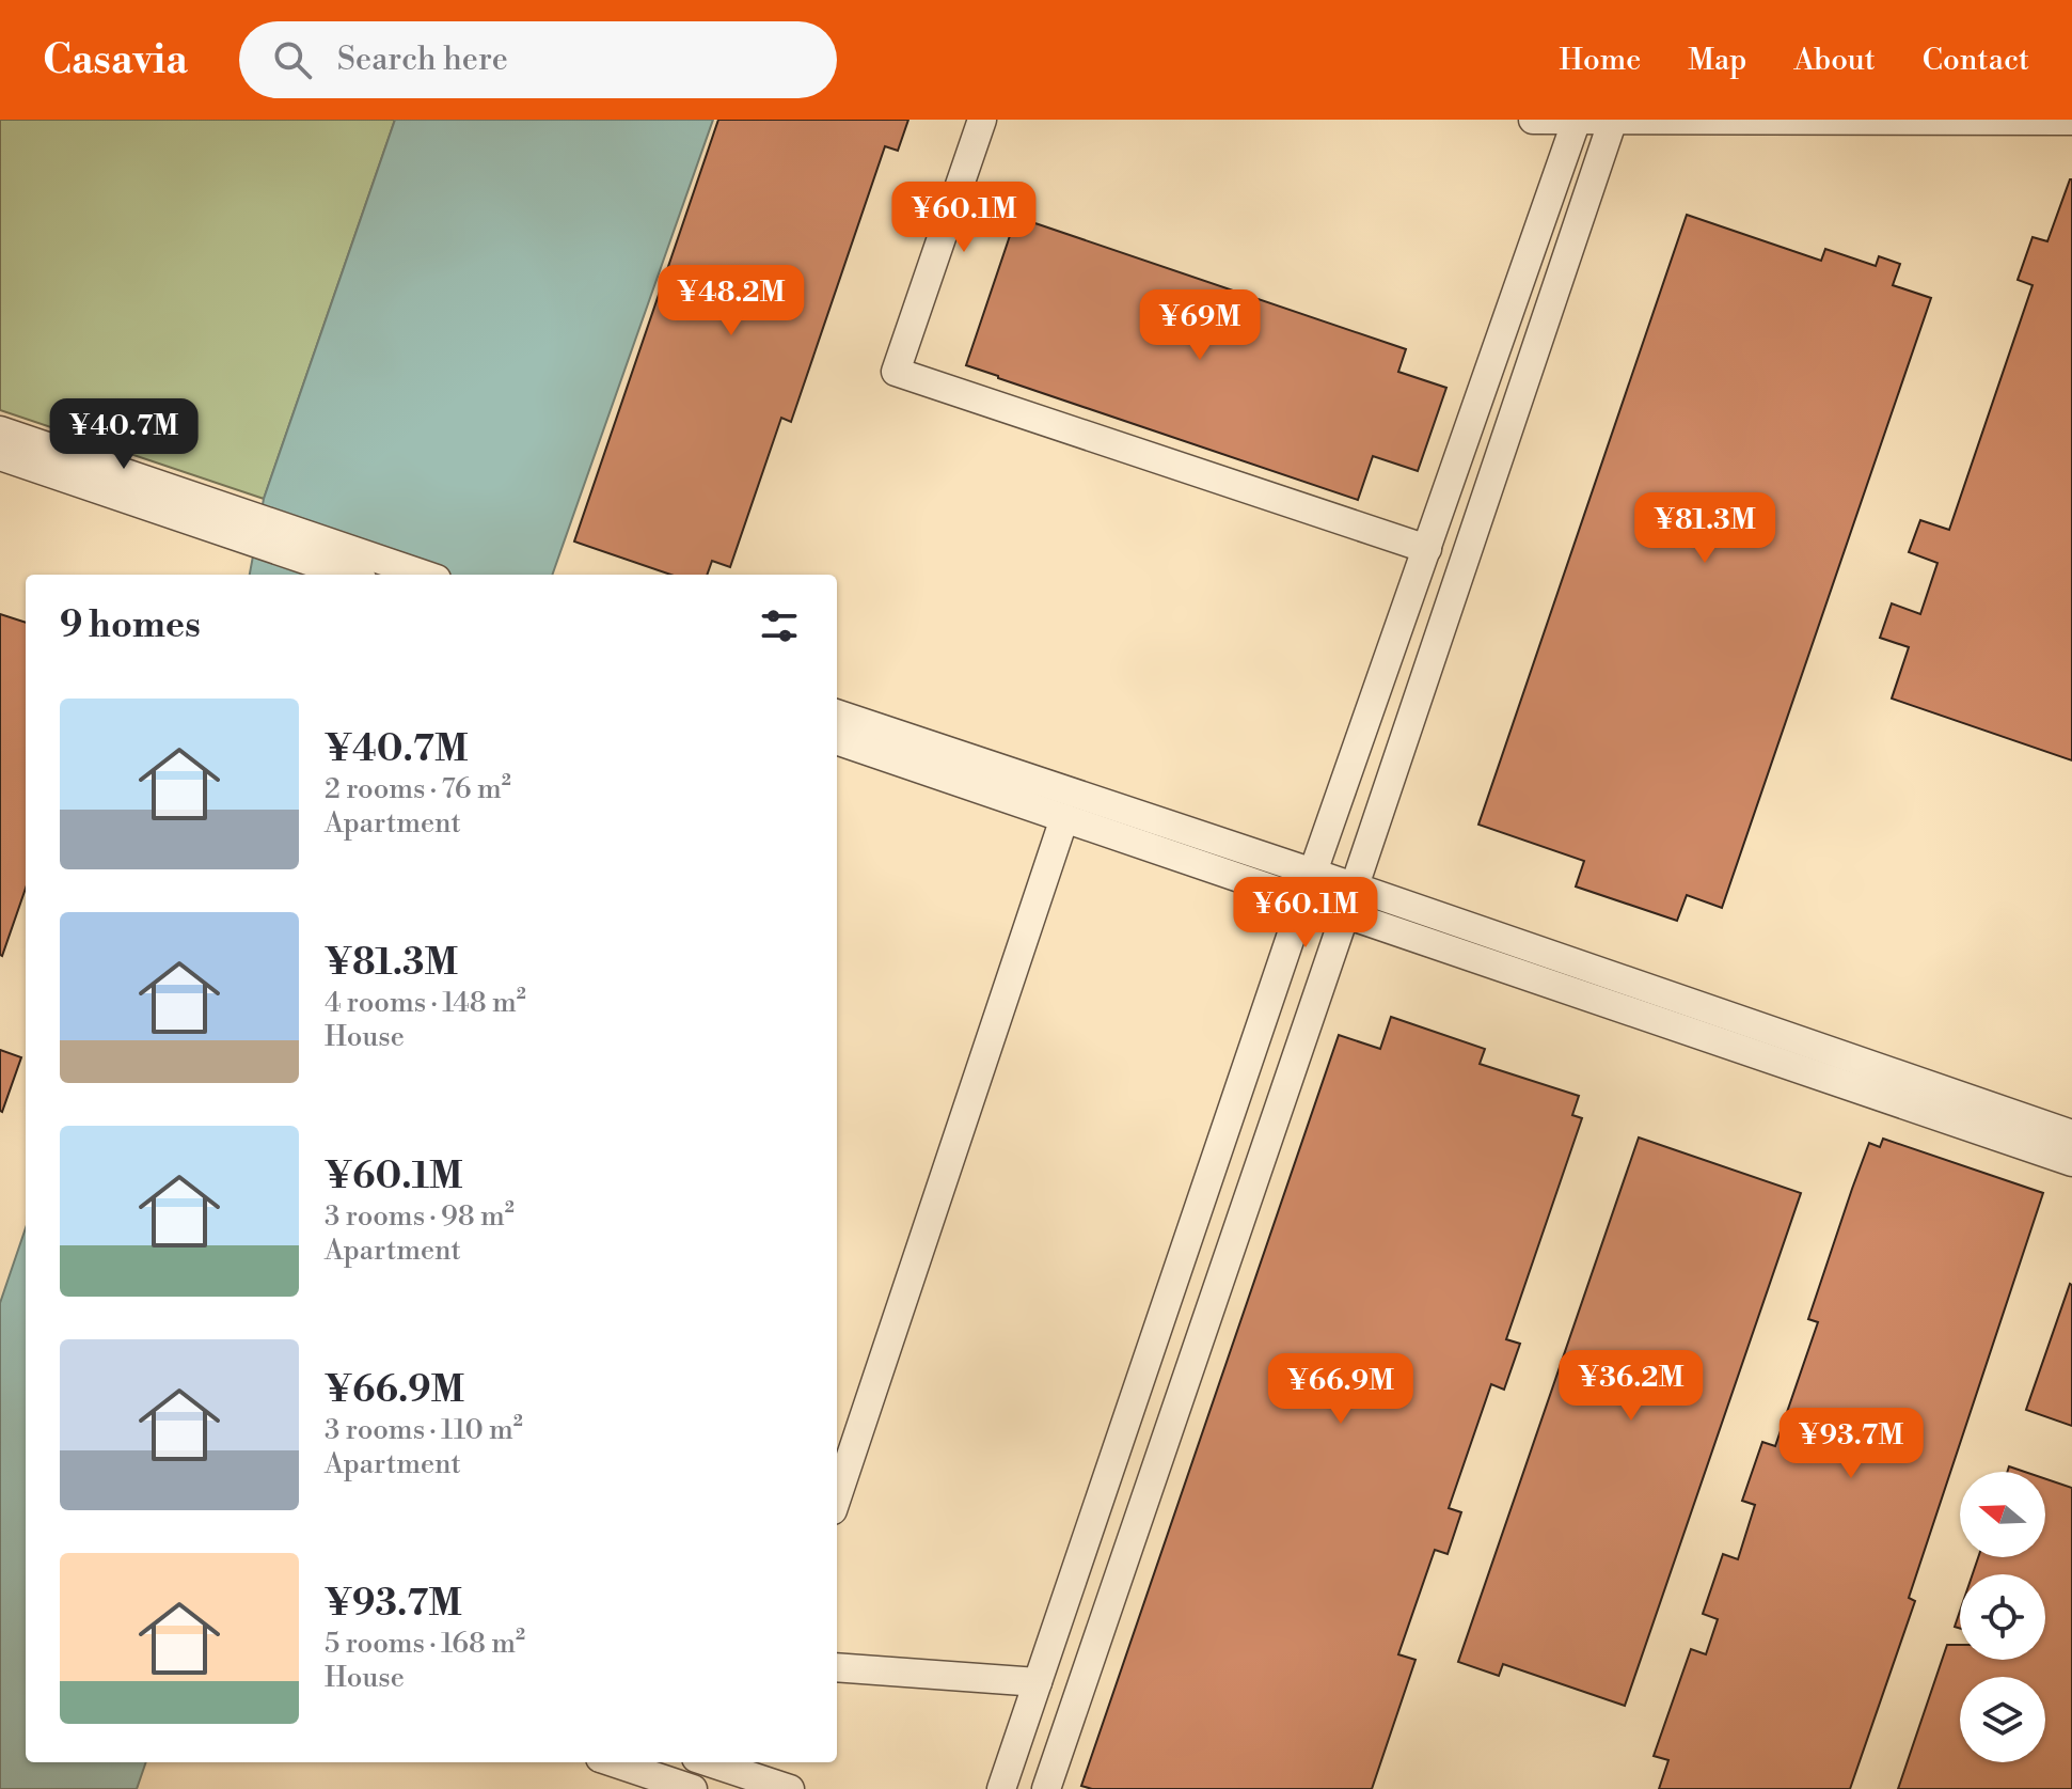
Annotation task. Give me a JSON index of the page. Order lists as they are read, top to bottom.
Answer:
{
  "north": "left",
  "page": {
    "header": "Casavia",
    "search": "Search here",
    "nav": [
      "Home",
      "Map",
      "About",
      "Contact"
    ],
    "price": [
      "¥60.1M",
      "¥48.2M",
      "¥69M",
      "¥40.7M",
      "¥81.3M",
      "¥60.1M",
      "¥36.2M",
      "¥66.9M",
      "¥93.7M"
    ],
    "heading": "9 homes",
    "list": [
      {
        "name": "¥40.7M",
        "note": "2 rooms · 76 m² · Apartment"
      },
      {
        "name": "¥81.3M",
        "note": "4 rooms · 148 m² · House"
      },
      {
        "name": "¥60.1M",
        "note": "3 rooms · 98 m² · Apartment"
      },
      {
        "name": "¥66.9M",
        "note": "3 rooms · 110 m² · Apartment"
      },
      {
        "name": "¥93.7M",
        "note": "5 rooms · 168 m² · House"
      }
    ]
  }
}
